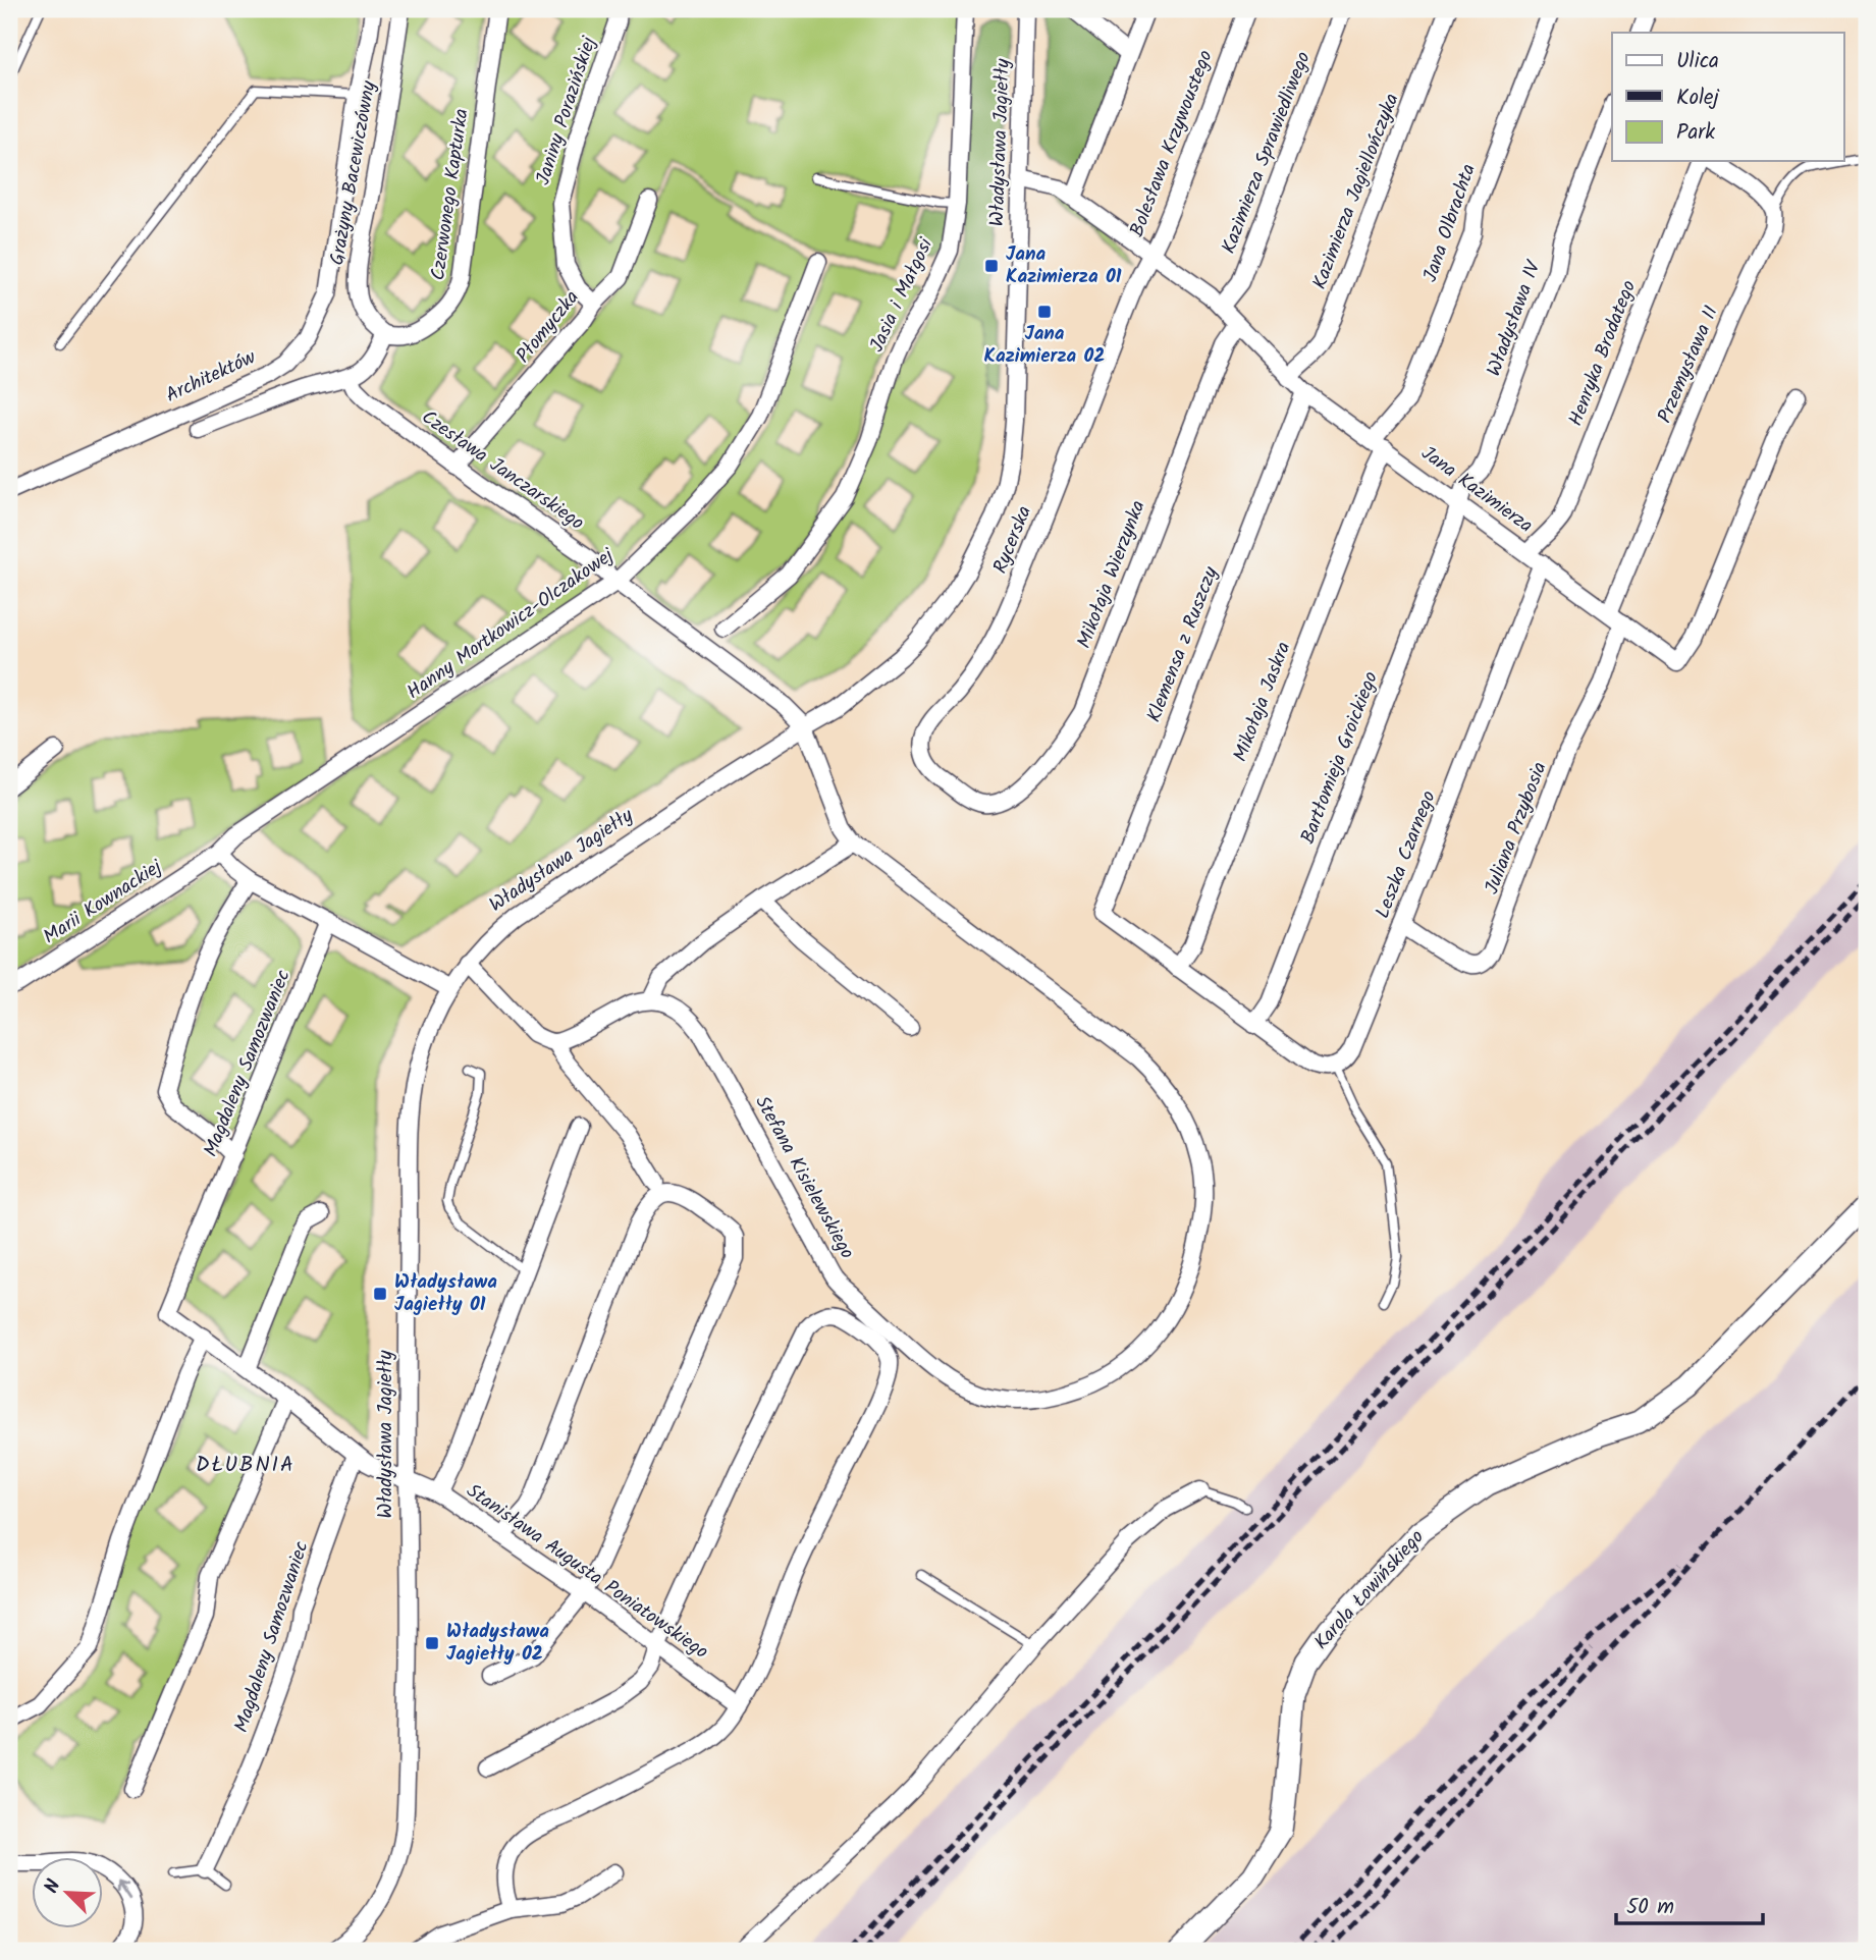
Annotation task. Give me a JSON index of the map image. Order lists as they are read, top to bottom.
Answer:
{
  "streets": {
    "main road": ["Karola Łowińskiego"],
    "street": [
      "Janiny Porazińskiej",
      "Władysława Jagiełły",
      "Bolesława Krzywoustego",
      "Kazimierza Sprawiedliwego",
      "Grażyny Bacewiczówny",
      "Kazimierza Jagiellończyka",
      "Czerwonego Kapturka",
      "Jana Olbrachta",
      "Jasia i Małgosi",
      "Władysława IV",
      "Płomyczka",
      "Henryka Brodatego",
      "Przemysława II",
      "Architektów",
      "Czesława Janczarskiego",
      "Jana Kazimierza",
      "Rycerska",
      "Mikołaja Wierzynka",
      "Hanny Mortkowicz-Olczakowej",
      "Klemensa z Ruszczy",
      "Mikołaja Jaskra",
      "Bartłomieja Groickiego",
      "Juliana Przybosia",
      "Leszka Czarnego",
      "Marii Kownackiej",
      "Magdaleny Samozwaniec",
      "Stefana Kisielewskiego",
      "Stanisława Augusta Poniatowskiego"
    ]
  },
  "crossings": [
    ["Janiny Porazińskiej", "Płomyczka"],
    ["Władysława Jagiełły", "Czesława Janczarskiego"],
    ["Władysława Jagiełły", "Jana Kazimierza"],
    ["Władysława Jagiełły", "Magdaleny Samozwaniec"],
    ["Władysława Jagiełły", "Stefana Kisielewskiego"],
    ["Władysława Jagiełły", "Stanisława Augusta Poniatowskiego"],
    ["Bolesława Krzywoustego", "Jana Kazimierza"],
    ["Bolesława Krzywoustego", "Rycerska"],
    ["Kazimierza Sprawiedliwego", "Jana Kazimierza"],
    ["Grażyny Bacewiczówny", "Czerwonego Kapturka"],
    ["Kazimierza Jagiellończyka", "Jana Kazimierza"],
    ["Jana Olbrachta", "Jana Kazimierza"],
    ["Jana Olbrachta", "Mikołaja Jaskra"],
    ["Władysława IV", "Jana Kazimierza"],
    ["Władysława IV", "Bartłomieja Groickiego"],
    ["Płomyczka", "Czesława Janczarskiego"],
    ["Henryka Brodatego", "Jana Kazimierza"],
    ["Przemysława II", "Jana Kazimierza"],
    ["Przemysława II", "Juliana Przybosia"],
    ["Czesława Janczarskiego", "Hanny Mortkowicz-Olczakowej"],
    ["Czesława Janczarskiego", "Stefana Kisielewskiego"],
    ["Jana Kazimierza", "Rycerska"],
    ["Jana Kazimierza", "Mikołaja Wierzynka"],
    ["Jana Kazimierza", "Klemensa z Ruszczy"],
    ["Jana Kazimierza", "Mikołaja Jaskra"],
    ["Jana Kazimierza", "Bartłomieja Groickiego"],
    ["Jana Kazimierza", "Juliana Przybosia"],
    ["Jana Kazimierza", "Leszka Czarnego"],
    ["Rycerska", "Mikołaja Wierzynka"],
    ["Hanny Mortkowicz-Olczakowej", "Marii Kownackiej"],
    ["Klemensa z Ruszczy", "Mikołaja Jaskra"],
    ["Juliana Przybosia", "Leszka Czarnego"],
    ["Magdaleny Samozwaniec", "Stanisława Augusta Poniatowskiego"]
  ],
  "districts": ["DŁUBNIA"],
  "places": {
    "transit": [
      "Jana Kazimierza 01",
      "Jana Kazimierza 02",
      "Władysława Jagiełły 01",
      "Władysława Jagiełły 02"
    ]
  },
  "legend": ["Ulica", "Kolej", "Park"],
  "scale_bar": "50 m",
  "north": "top left"
}
